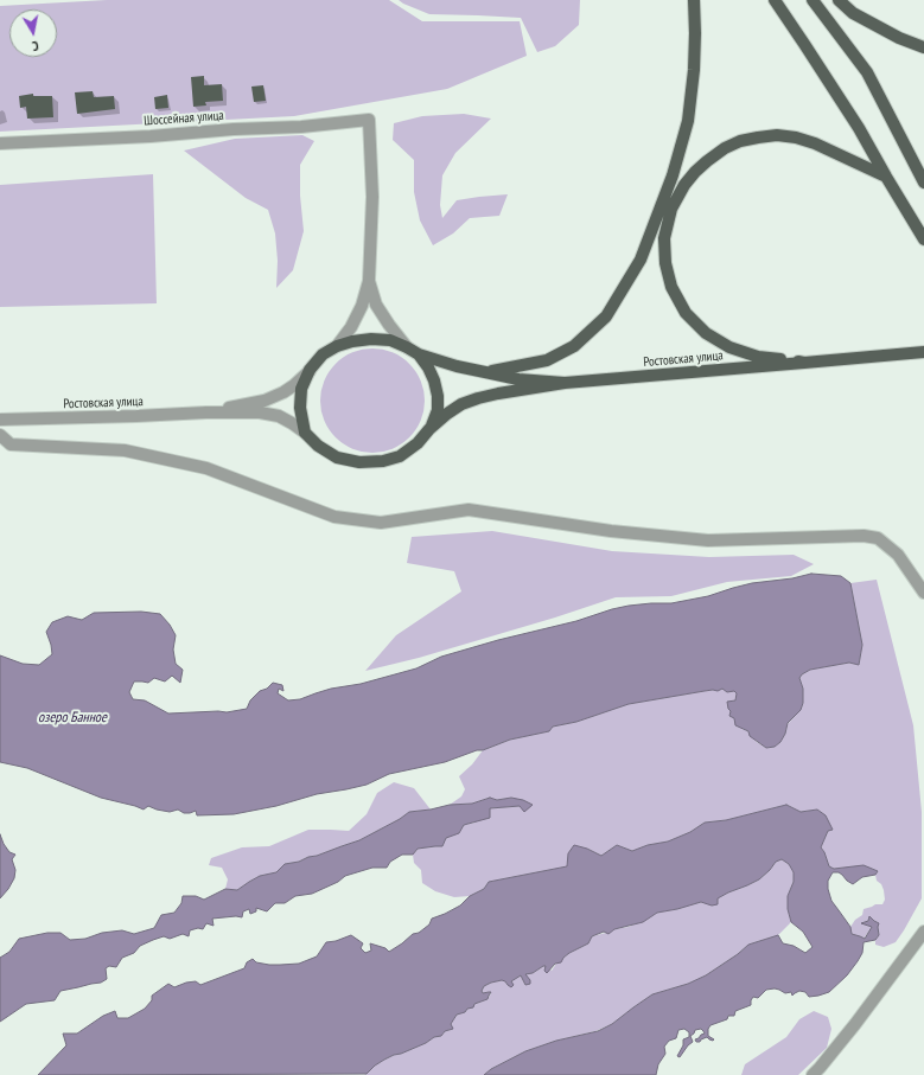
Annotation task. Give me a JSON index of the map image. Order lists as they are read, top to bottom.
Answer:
{
  "streets": {
    "main road": ["Ростовская улица"],
    "street": ["Шоссейная улица"]
  },
  "water": ["озеро Банное"],
  "north": "bottom"
}
